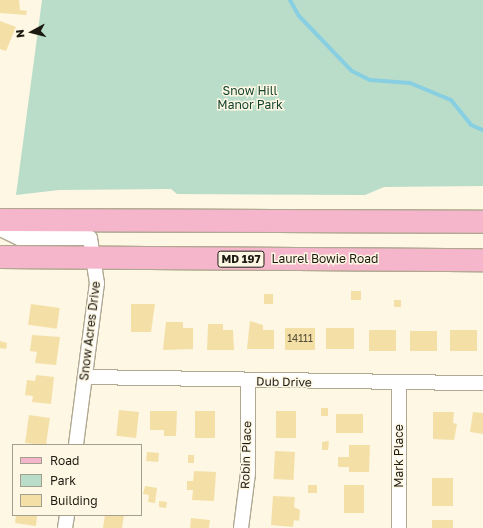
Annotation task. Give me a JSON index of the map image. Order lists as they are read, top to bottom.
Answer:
{
  "streets": {
    "main road": ["MD 197", "Laurel Bowie Road"],
    "street": [
      "Snow Acres Drive",
      "Dub Drive",
      "Robin Place",
      "Mark Place"
    ]
  },
  "crossings": [
    ["Laurel Bowie Road", "Snow Acres Drive"],
    ["Snow Acres Drive", "Dub Drive"],
    ["Dub Drive", "Robin Place"],
    ["Dub Drive", "Mark Place"]
  ],
  "parks": ["Snow Hill Manor Park"],
  "house_numbers": ["14111"],
  "legend": ["Road", "Park", "Building"],
  "north": "left"
}
